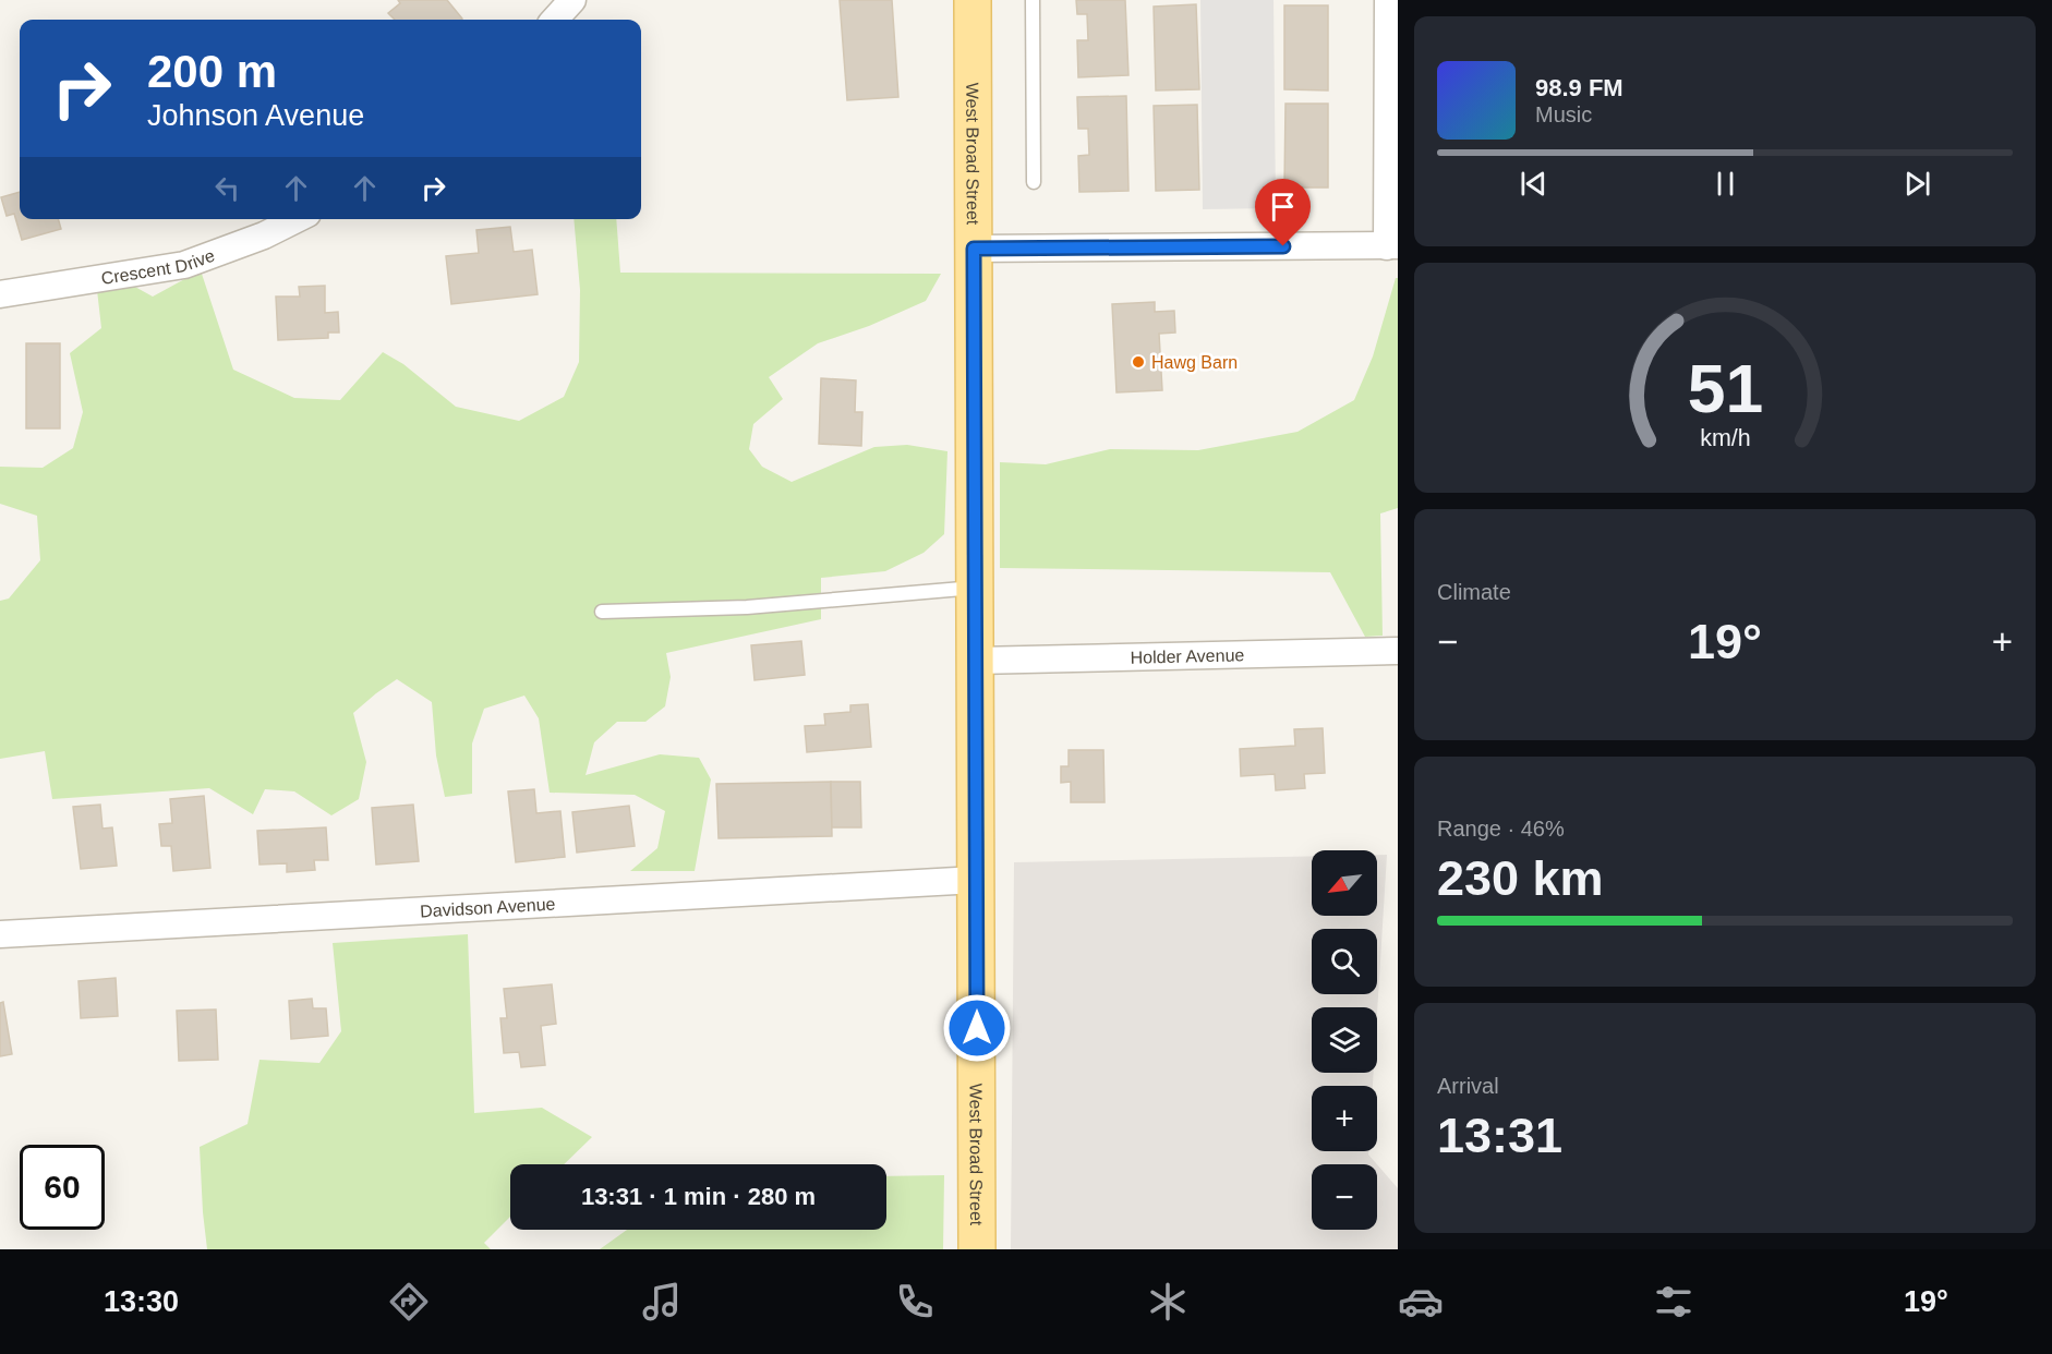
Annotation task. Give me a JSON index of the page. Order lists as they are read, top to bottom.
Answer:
{
  "streets": {
    "main road": ["West Broad Street"],
    "street": ["Crescent Drive", "Holder Avenue", "Davidson Avenue"]
  },
  "crossings": [
    ["West Broad Street", "Holder Avenue"],
    ["West Broad Street", "Davidson Avenue"]
  ],
  "places": ["Hawg Barn"],
  "north": "bottom left",
  "page": {
    "turn": ["200 m", "Johnson Avenue"],
    "song": ["98.9 FM", "Music"],
    "tile": [
      "Climate",
      ["Range · 46%", "230 km"],
      ["Arrival", "13:31"]
    ],
    "heat": ["−", "19°", "+"],
    "map_buttons": ["+", "−"],
    "limit": "60",
    "trip": "13:31 · 1 min · 280 m",
    "tabs": ["13:30", "19°"],
    "gauge": ["51", "km/h"]
  }
}
